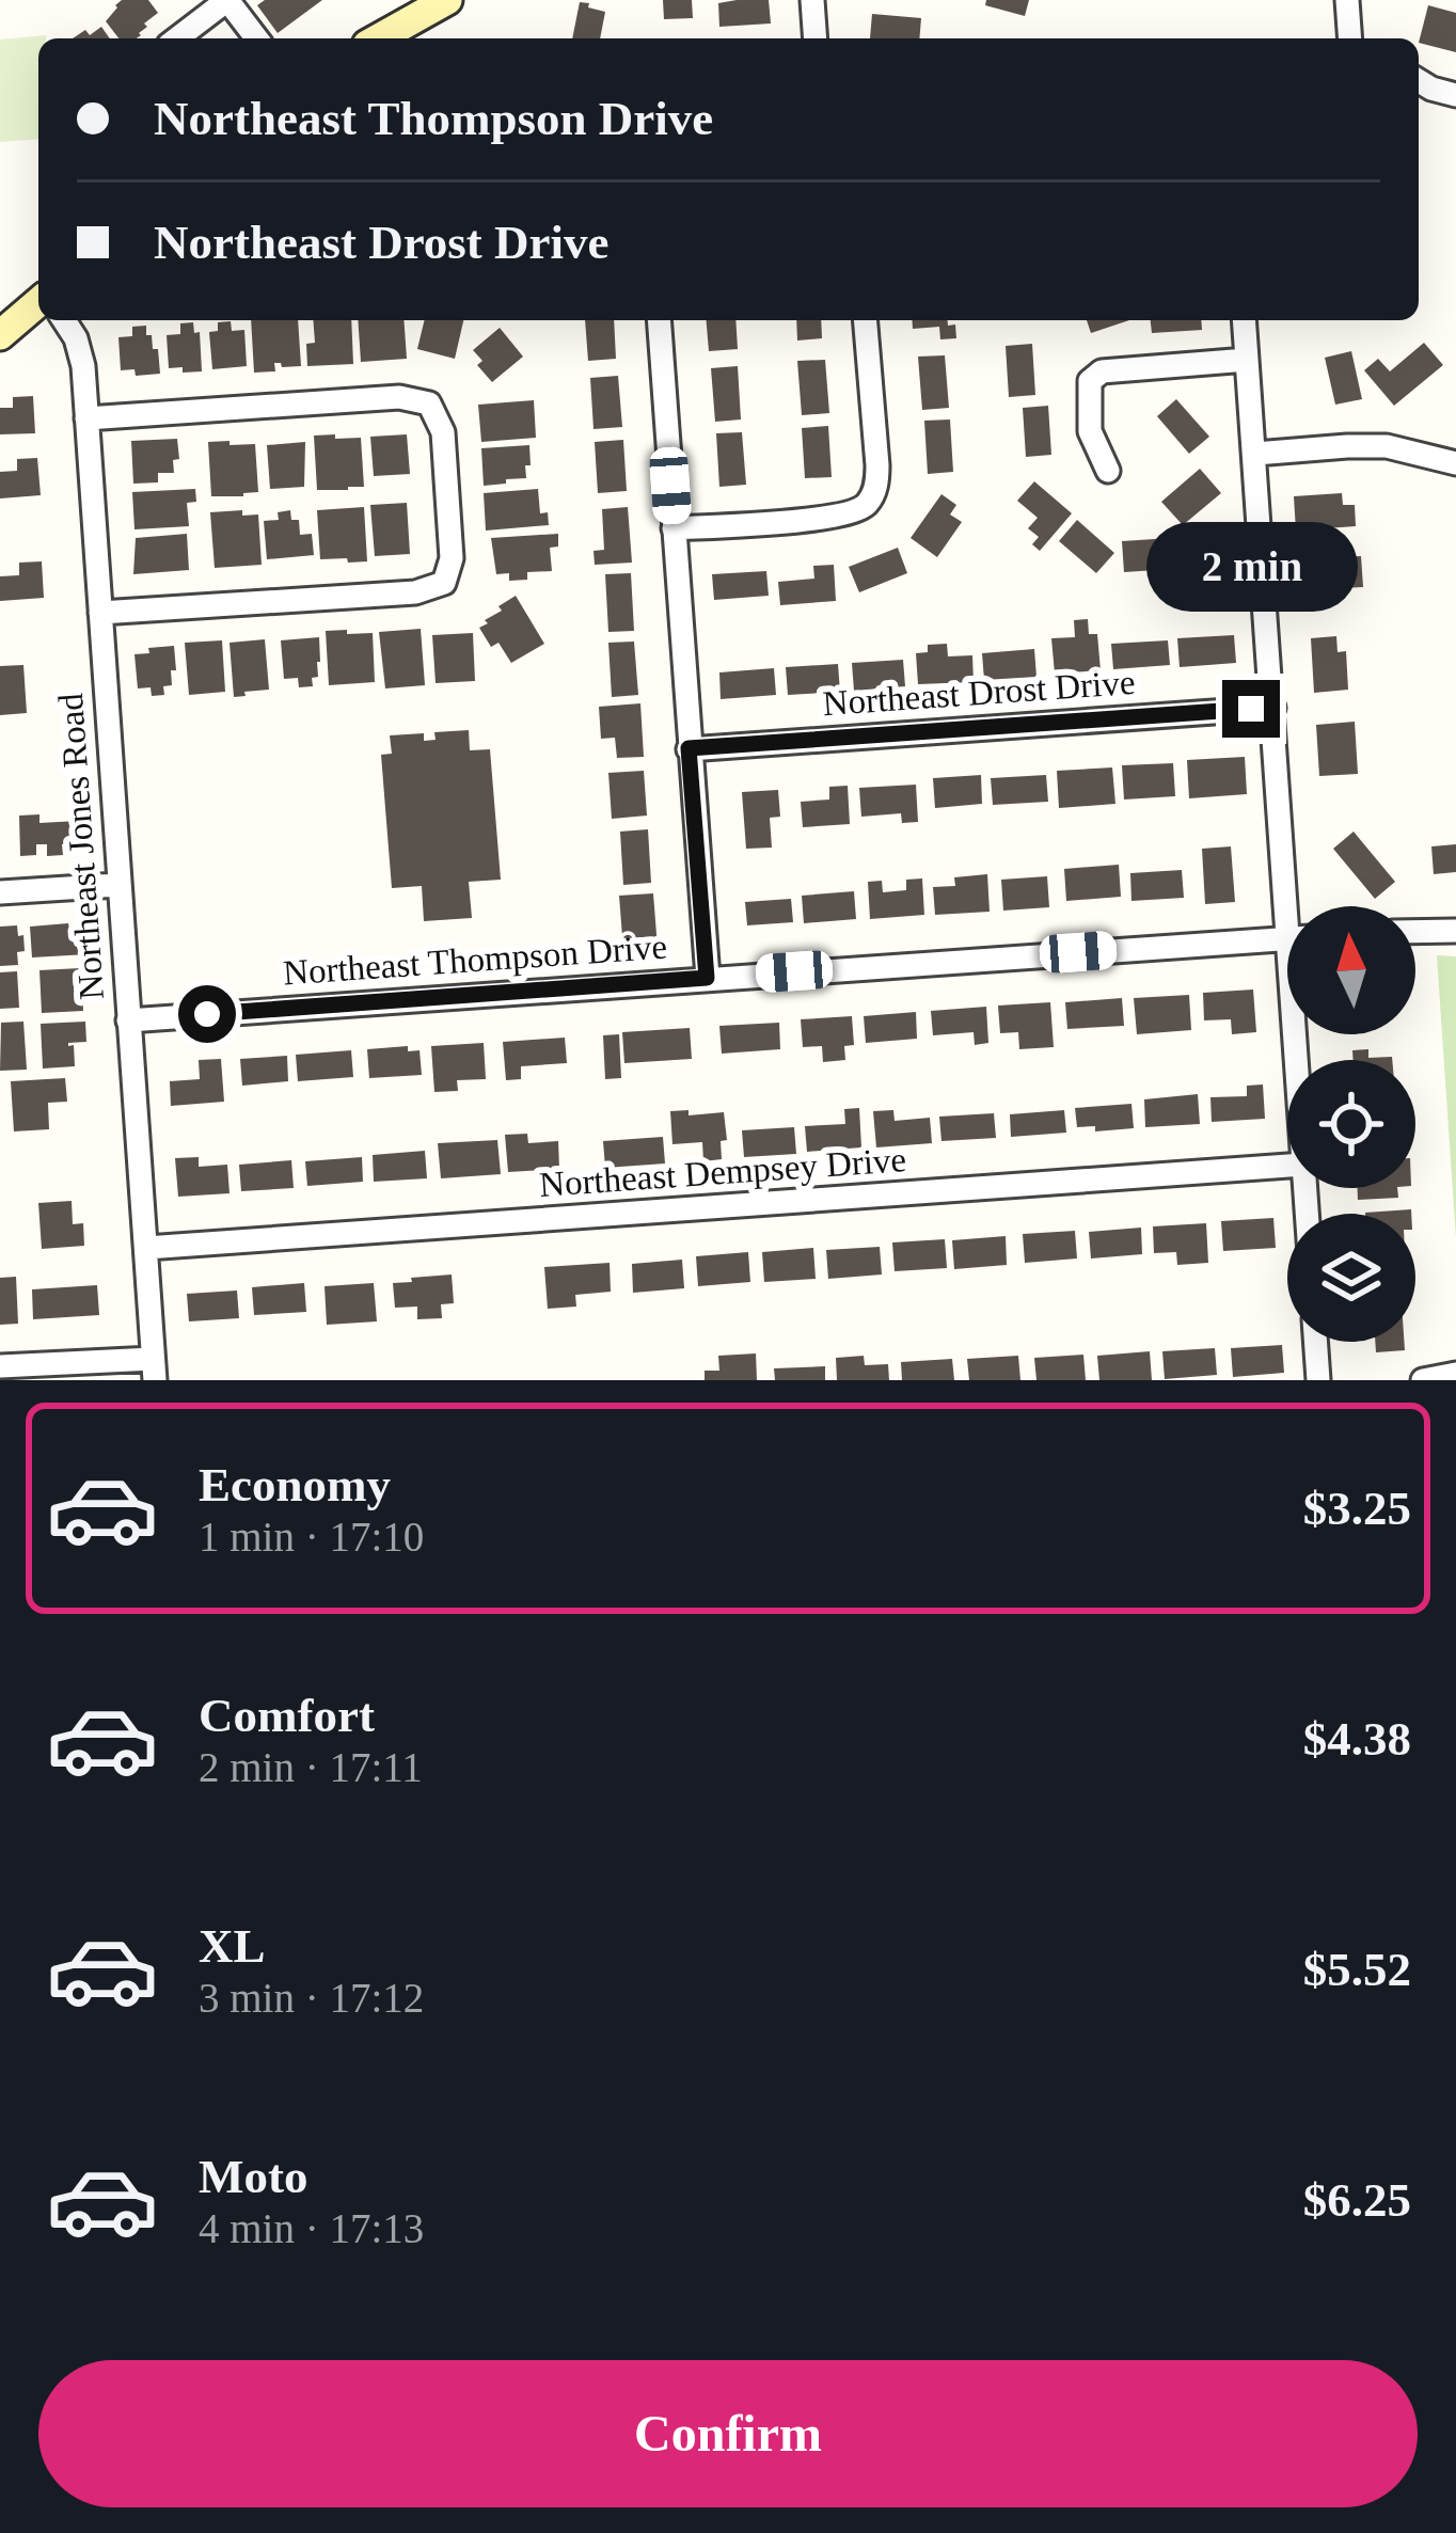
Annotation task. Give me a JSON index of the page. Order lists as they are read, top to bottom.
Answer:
{
  "streets": {
    "street": [
      "Northeast Drost Drive",
      "Northeast Jones Road",
      "Northeast Thompson Drive",
      "Northeast Dempsey Drive"
    ]
  },
  "crossings": [
    ["Northeast Jones Road", "Northeast Thompson Drive"],
    ["Northeast Jones Road", "Northeast Dempsey Drive"]
  ],
  "north": "top",
  "page": {
    "banner": ["Northeast Thompson Drive", "Northeast Drost Drive"],
    "bubble": "2 min",
    "list": [
      {
        "name": "Economy",
        "note": "1 min · 17:10",
        "value": "$3.25"
      },
      {
        "name": "Comfort",
        "note": "2 min · 17:11",
        "value": "$4.38"
      },
      {
        "name": "XL",
        "note": "3 min · 17:12",
        "value": "$5.52"
      },
      {
        "name": "Moto",
        "note": "4 min · 17:13",
        "value": "$6.25"
      }
    ],
    "buttons": "Confirm"
  }
}
